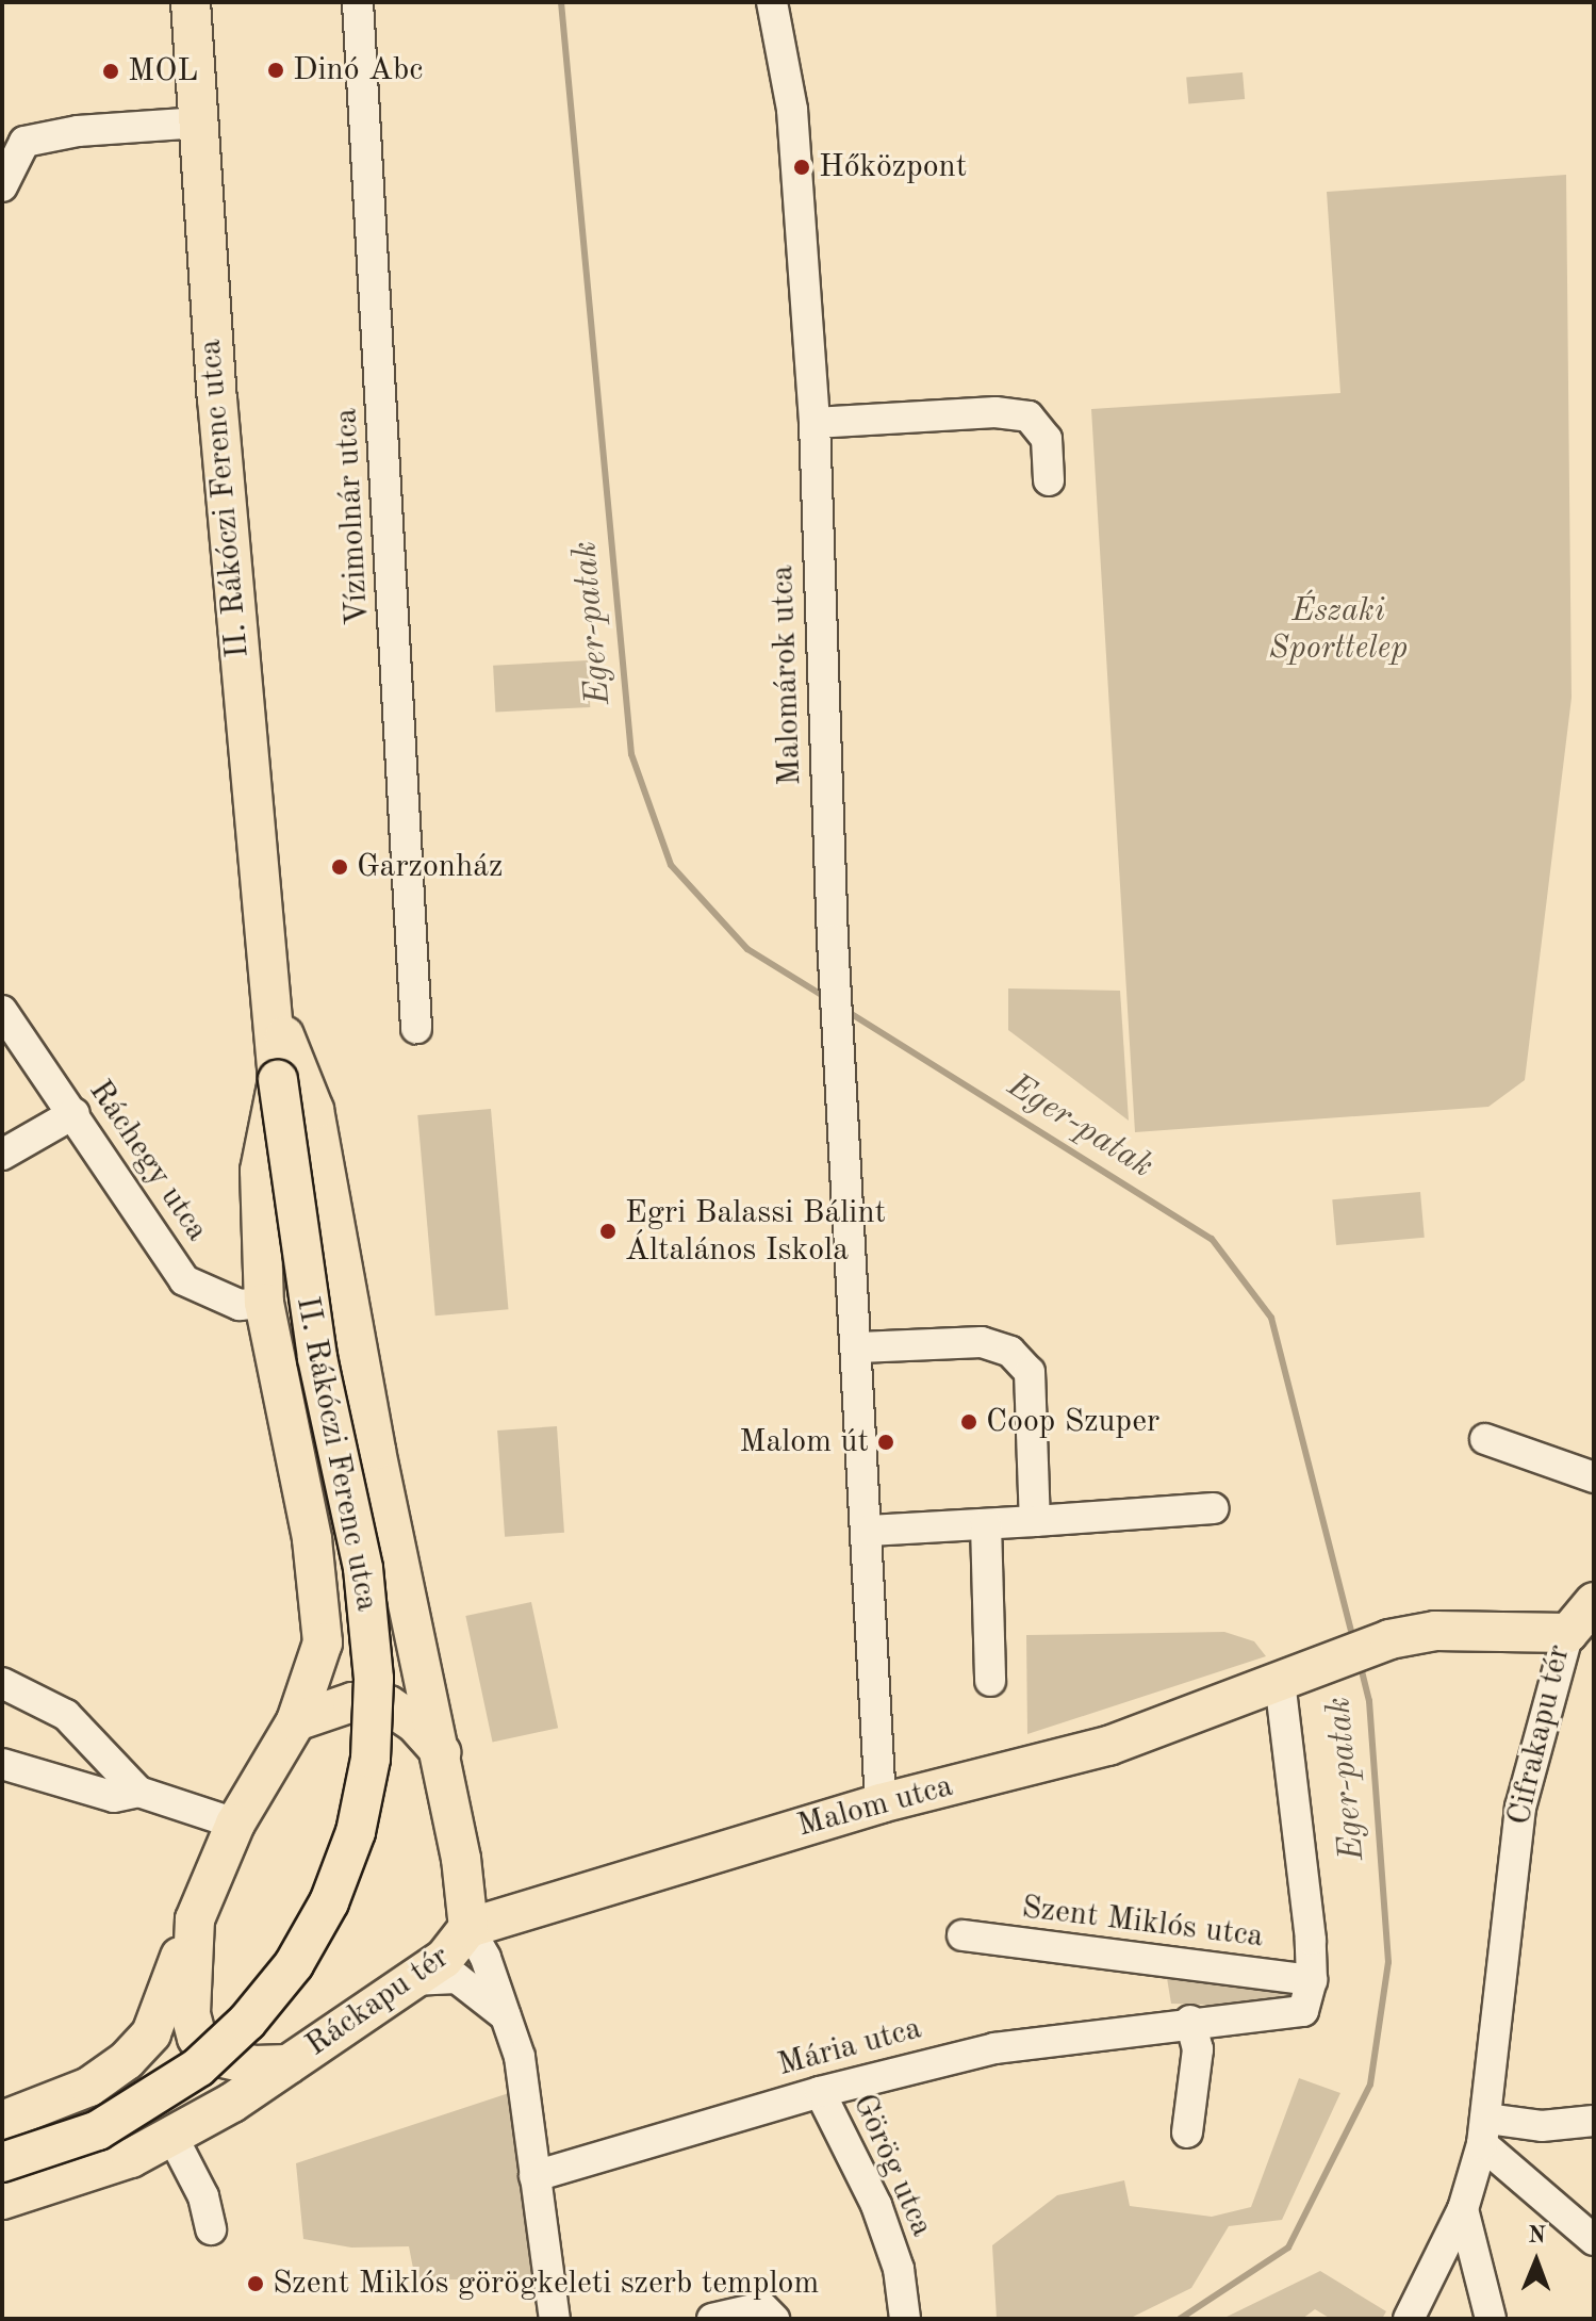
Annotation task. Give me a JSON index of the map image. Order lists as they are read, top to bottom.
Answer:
{
  "streets": {
    "main road": [
      "II. Rákóczi Ferenc utca",
      "Cifrakapu tér",
      "Malom utca",
      "Ráckapu tér"
    ],
    "street": [
      "Vízimolnár utca",
      "Malomárok utca",
      "Ráchegy utca",
      "Szent Miklós utca",
      "Mária utca",
      "Görög utca"
    ]
  },
  "crossings": [
    ["II. Rákóczi Ferenc utca", "Ráchegy utca"],
    ["II. Rákóczi Ferenc utca", "Ráckapu tér"],
    ["Malomárok utca", "Malom utca"],
    ["Cifrakapu tér", "Malom utca"],
    ["Malom utca", "Ráckapu tér"],
    ["Szent Miklós utca", "Mária utca"],
    ["Mária utca", "Görög utca"]
  ],
  "water": ["Eger-patak"],
  "parks": ["Északi Sporttelep"],
  "places": [
    "Dinó Abc",
    "MOL",
    "Hőközpont",
    "Garzonház",
    "Egri Balassi Bálint Általános Iskola",
    "Coop Szuper",
    "Malom út",
    "Szent Miklós görögkeleti szerb templom"
  ],
  "north": "top"
}
